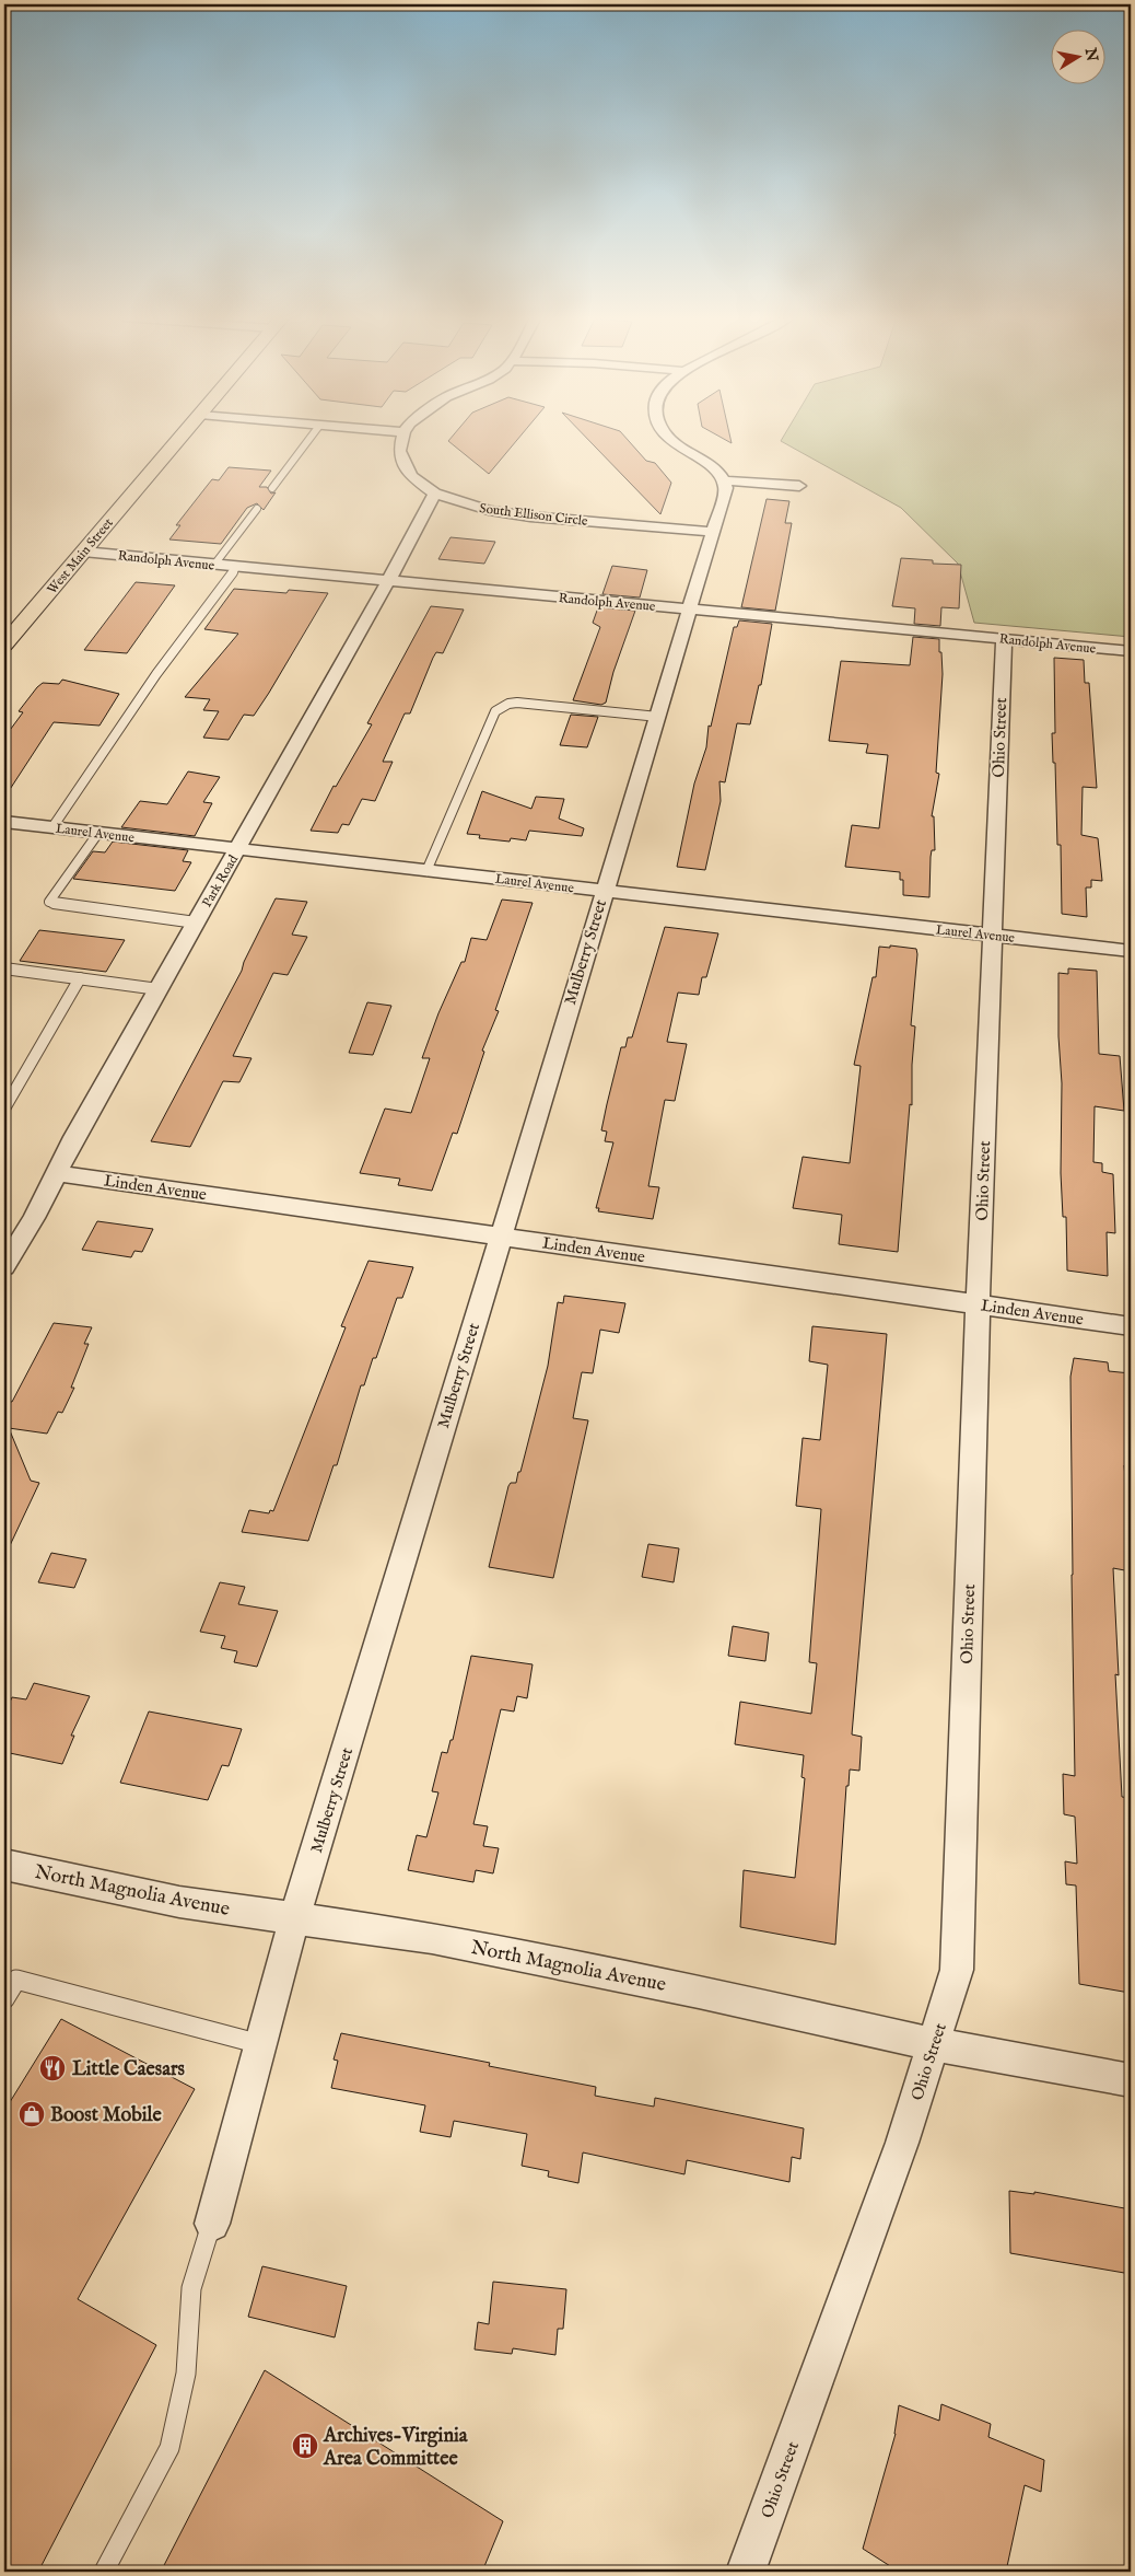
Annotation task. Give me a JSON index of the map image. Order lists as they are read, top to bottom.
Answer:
{
  "streets": {
    "main road": ["West Main Street"],
    "street": [
      "South Ellison Circle",
      "Randolph Avenue",
      "Ohio Street",
      "Laurel Avenue",
      "Park Road",
      "Mulberry Street",
      "Linden Avenue",
      "North Magnolia Avenue"
    ]
  },
  "crossings": [
    ["South Ellison Circle", "Park Road"],
    ["South Ellison Circle", "Mulberry Street"],
    ["West Main Street", "Randolph Avenue"],
    ["Randolph Avenue", "Ohio Street"],
    ["Randolph Avenue", "Park Road"],
    ["Randolph Avenue", "Mulberry Street"],
    ["Ohio Street", "Laurel Avenue"],
    ["Ohio Street", "Linden Avenue"],
    ["Ohio Street", "North Magnolia Avenue"],
    ["Laurel Avenue", "Park Road"],
    ["Laurel Avenue", "Mulberry Street"],
    ["Park Road", "Linden Avenue"],
    ["Mulberry Street", "Linden Avenue"],
    ["Mulberry Street", "North Magnolia Avenue"]
  ],
  "places": {
    "restaurant": ["Little Caesars"],
    "shop": ["Boost Mobile"],
    "building": ["Archives-Virginia Area Committee"]
  },
  "north": "right"
}
